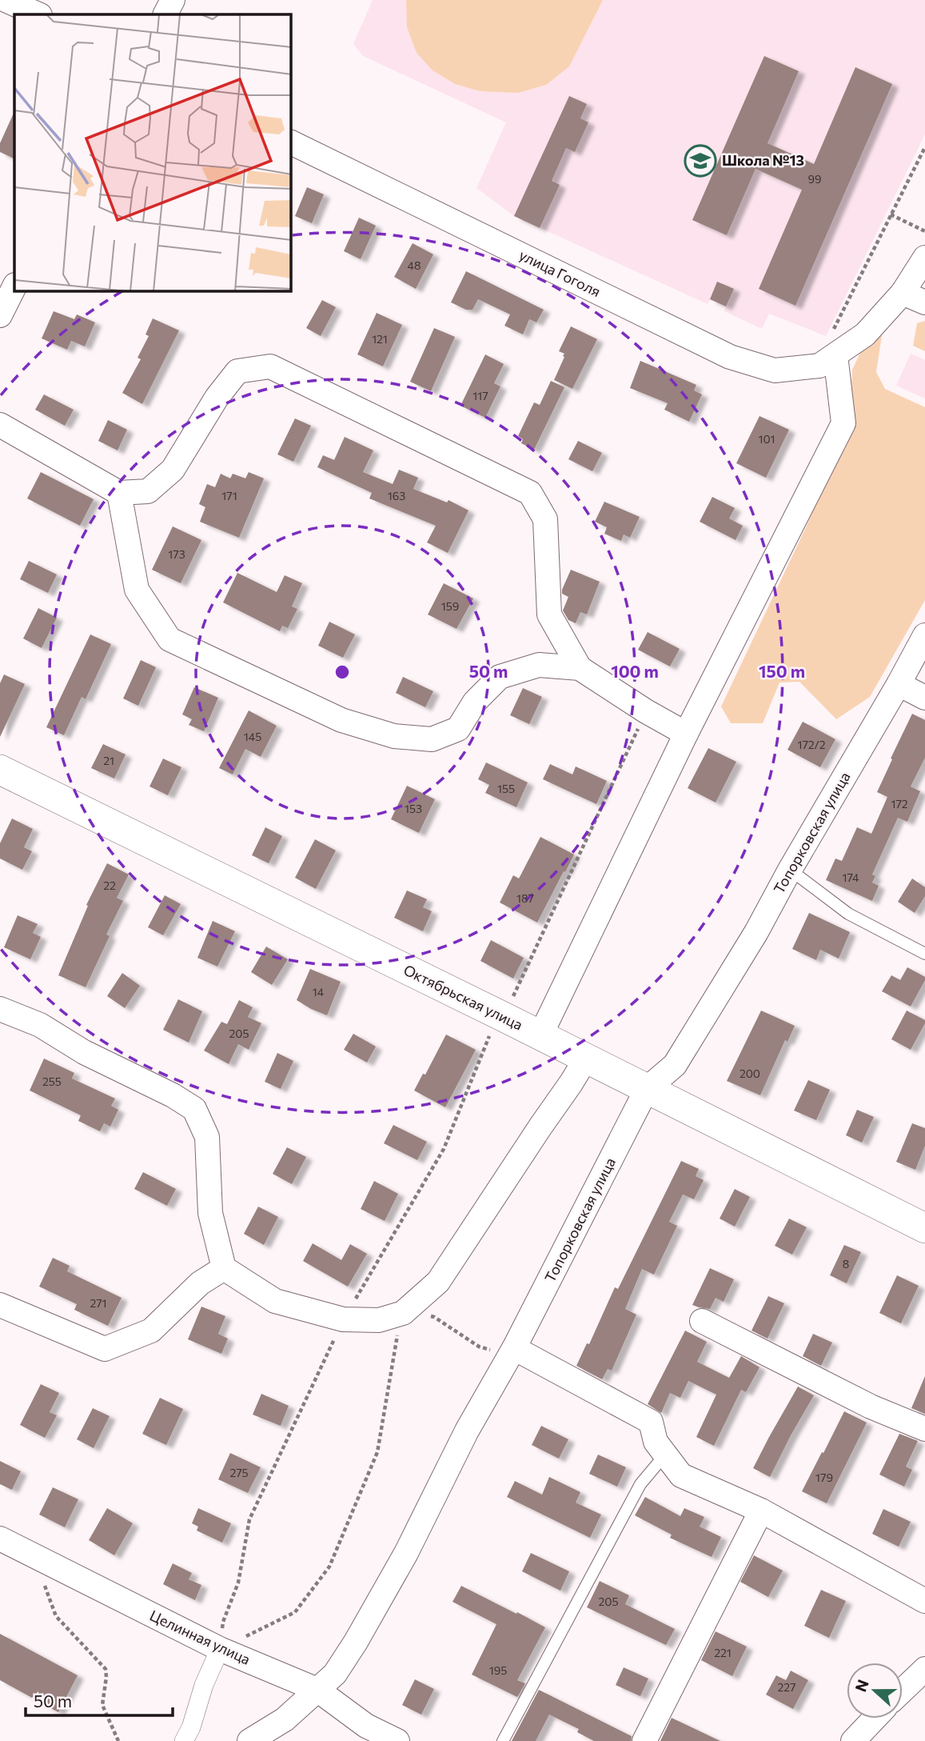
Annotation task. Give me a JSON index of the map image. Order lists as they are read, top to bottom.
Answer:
{
  "streets": {
    "street": [
      "улица Гоголя",
      "Топорковская улица",
      "Октябрьская улица",
      "Целинная улица"
    ]
  },
  "crossings": [
    ["Топорковская улица", "Октябрьская улица"],
    ["Топорковская улица", "Целинная улица"]
  ],
  "places": {
    "school or university": ["Школа №13"]
  },
  "house_numbers": [
    "99",
    "48",
    "121",
    "117",
    "101",
    "171",
    "163",
    "173",
    "159",
    "145",
    "172/2",
    "21",
    "155",
    "172",
    "153",
    "174",
    "22",
    "187",
    "14",
    "205",
    "200",
    "255",
    "8",
    "271",
    "275",
    "179",
    "205",
    "221",
    "195",
    "227"
  ],
  "scale_bar": "50 m",
  "north": "left",
  "rings": ["50 m", "100 m", "150 m"]
}
